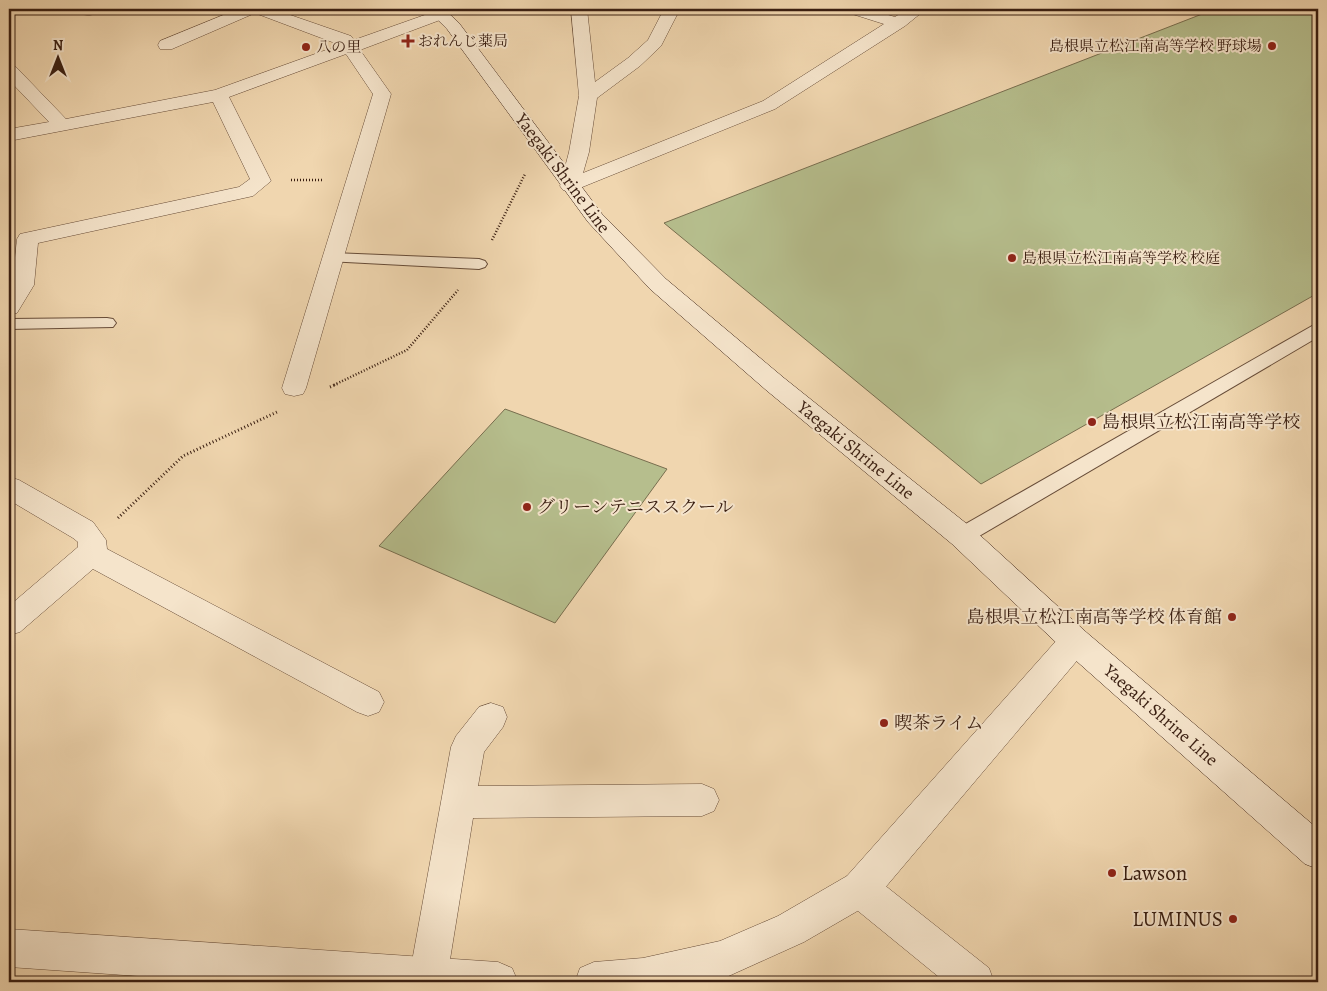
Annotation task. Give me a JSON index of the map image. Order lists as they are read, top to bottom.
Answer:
{
  "streets": {
    "street": ["Yaegaki Shrine Line"]
  },
  "places": {
    "health": ["おれんじ薬局"],
    "other": [
      "島根県立松江南高等学校 野球場",
      "八の里",
      "島根県立松江南高等学校 校庭",
      "島根県立松江南高等学校",
      "グリーンテニススクール",
      "島根県立松江南高等学校 体育館",
      "喫茶ライム",
      "Lawson",
      "LUMINUS"
    ]
  },
  "north": "top"
}
